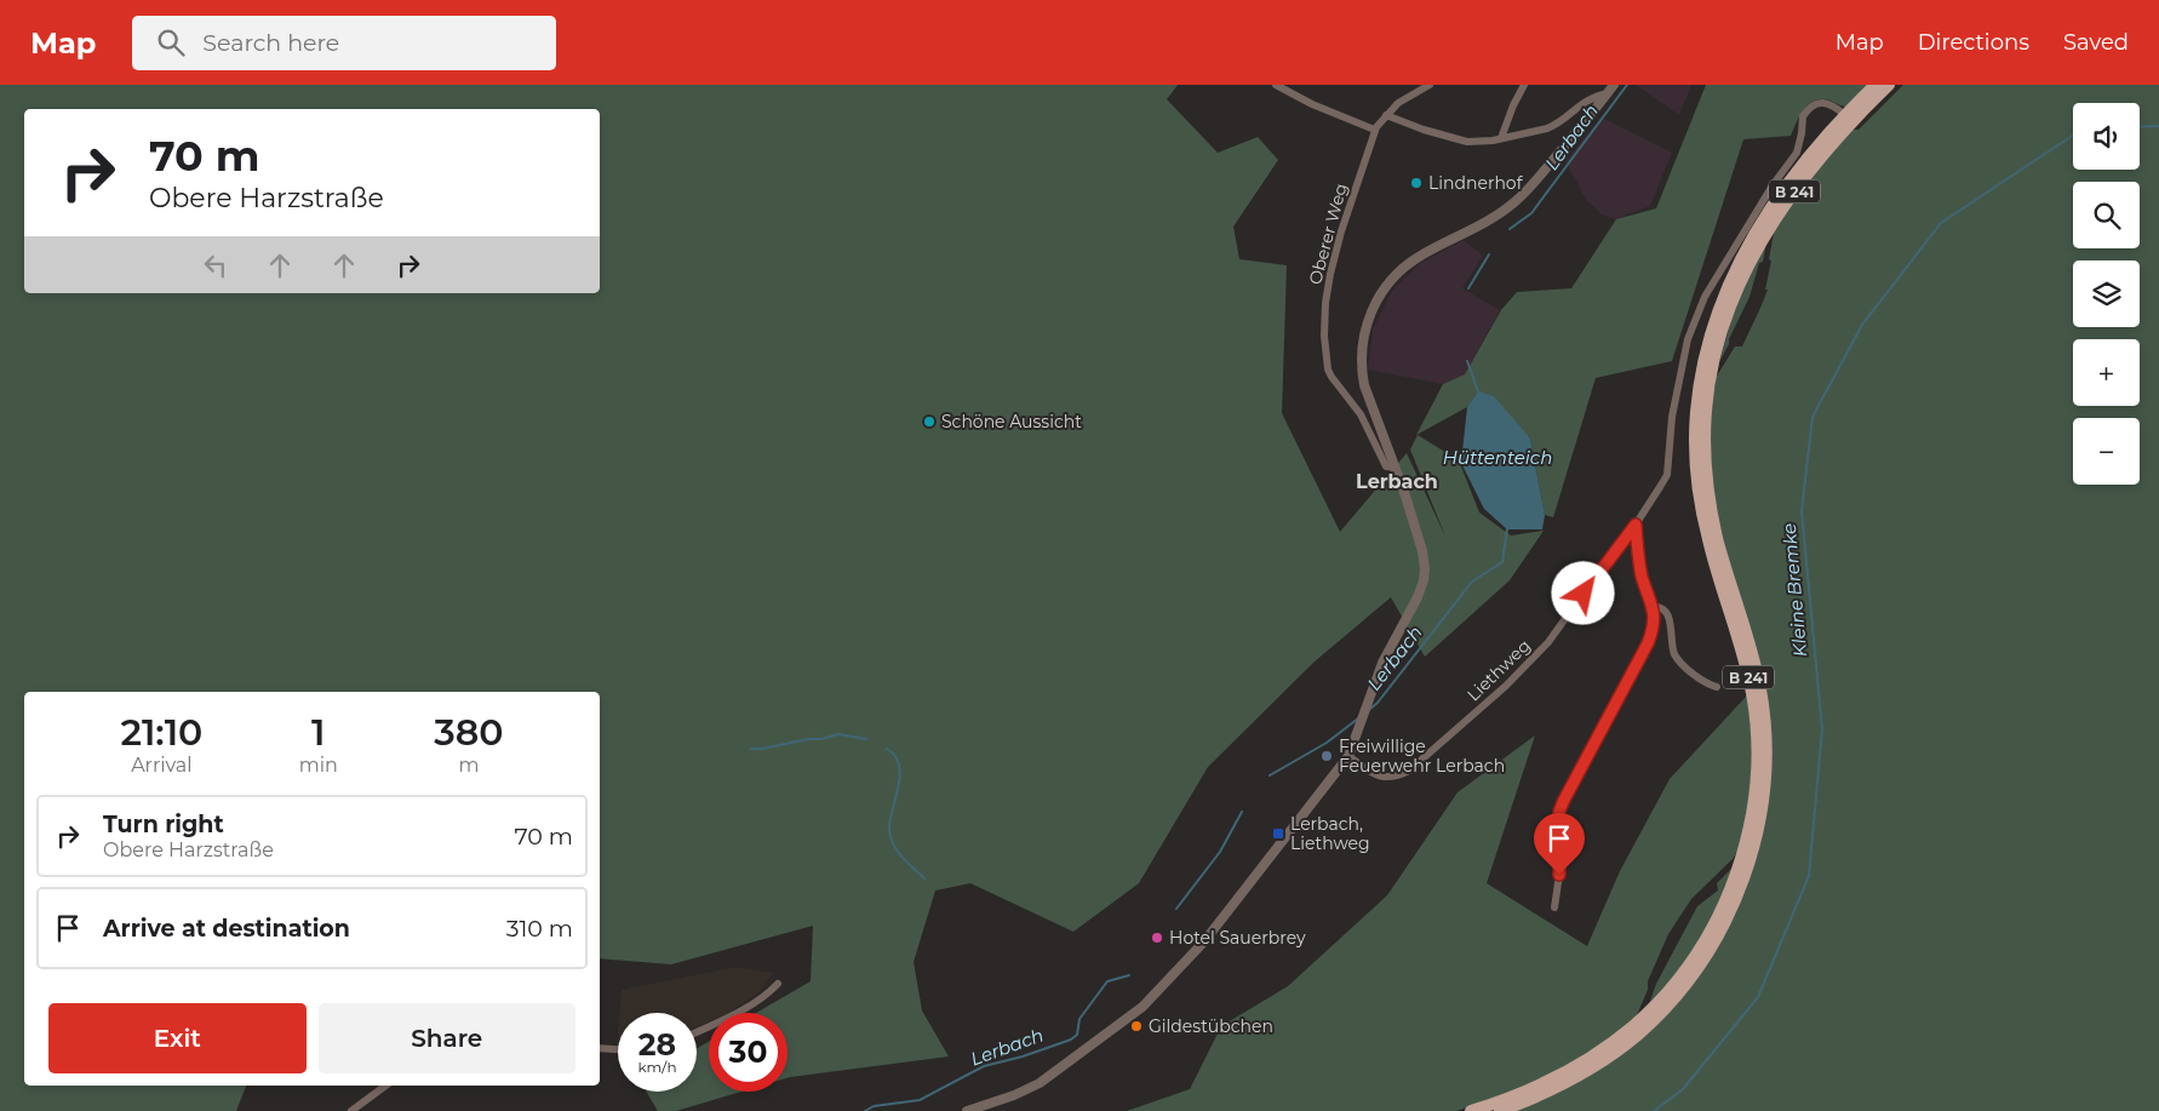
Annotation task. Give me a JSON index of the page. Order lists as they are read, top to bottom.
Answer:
{
  "streets": {
    "main road": ["B 241"],
    "street": ["Oberer Weg", "Liethweg"]
  },
  "crossings": [
    ["B 241", "Liethweg"]
  ],
  "districts": ["Lerbach"],
  "water": ["Lerbach", "Hüttenteich", "Kleine Bremke"],
  "places": {
    "other": [
      "Lindnerhof",
      "Schöne Aussicht",
      "Freiwillige Feuerwehr Lerbach",
      "Hotel Sauerbrey",
      "Gildestübchen"
    ],
    "transit": ["Lerbach, Liethweg"]
  },
  "page": {
    "header": "Map",
    "search": "Search here",
    "nav": ["Map", "Directions", "Saved"],
    "map_buttons": ["+", "−"],
    "turn": ["70 m", "Obere Harzstraße"],
    "eta": [
      "21:10",
      "Arrival",
      "1",
      "min",
      "380",
      "m"
    ],
    "list": [
      {
        "name": "Turn right",
        "note": "Obere Harzstraße",
        "value": "70 m"
      },
      {
        "name": "Arrive at destination",
        "value": "310 m"
      }
    ],
    "buttons": ["Exit", "Share"],
    "speed": "28 km/h",
    "limit": "30"
  }
}
